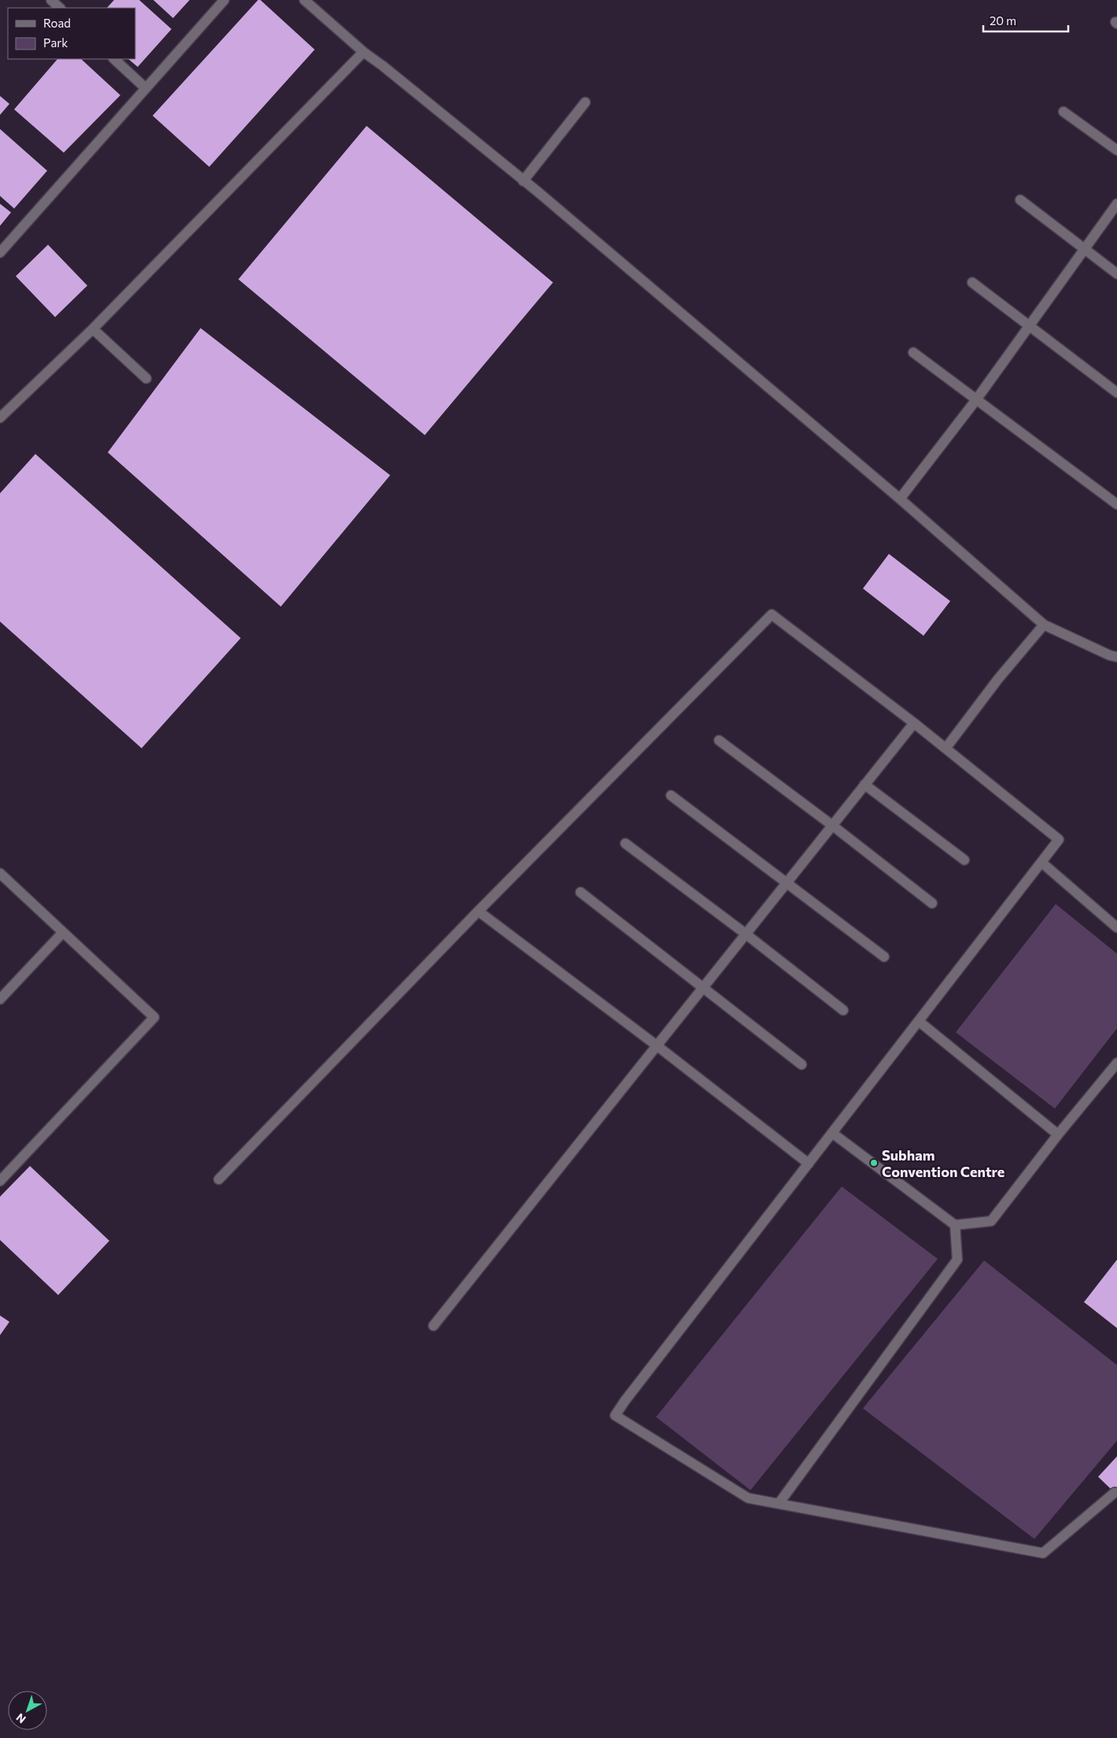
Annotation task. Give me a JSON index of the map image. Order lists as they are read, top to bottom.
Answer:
{
  "places": ["Subham Convention Centre"],
  "legend": ["Road", "Park"],
  "scale_bar": "20 m",
  "north": "bottom left"
}
